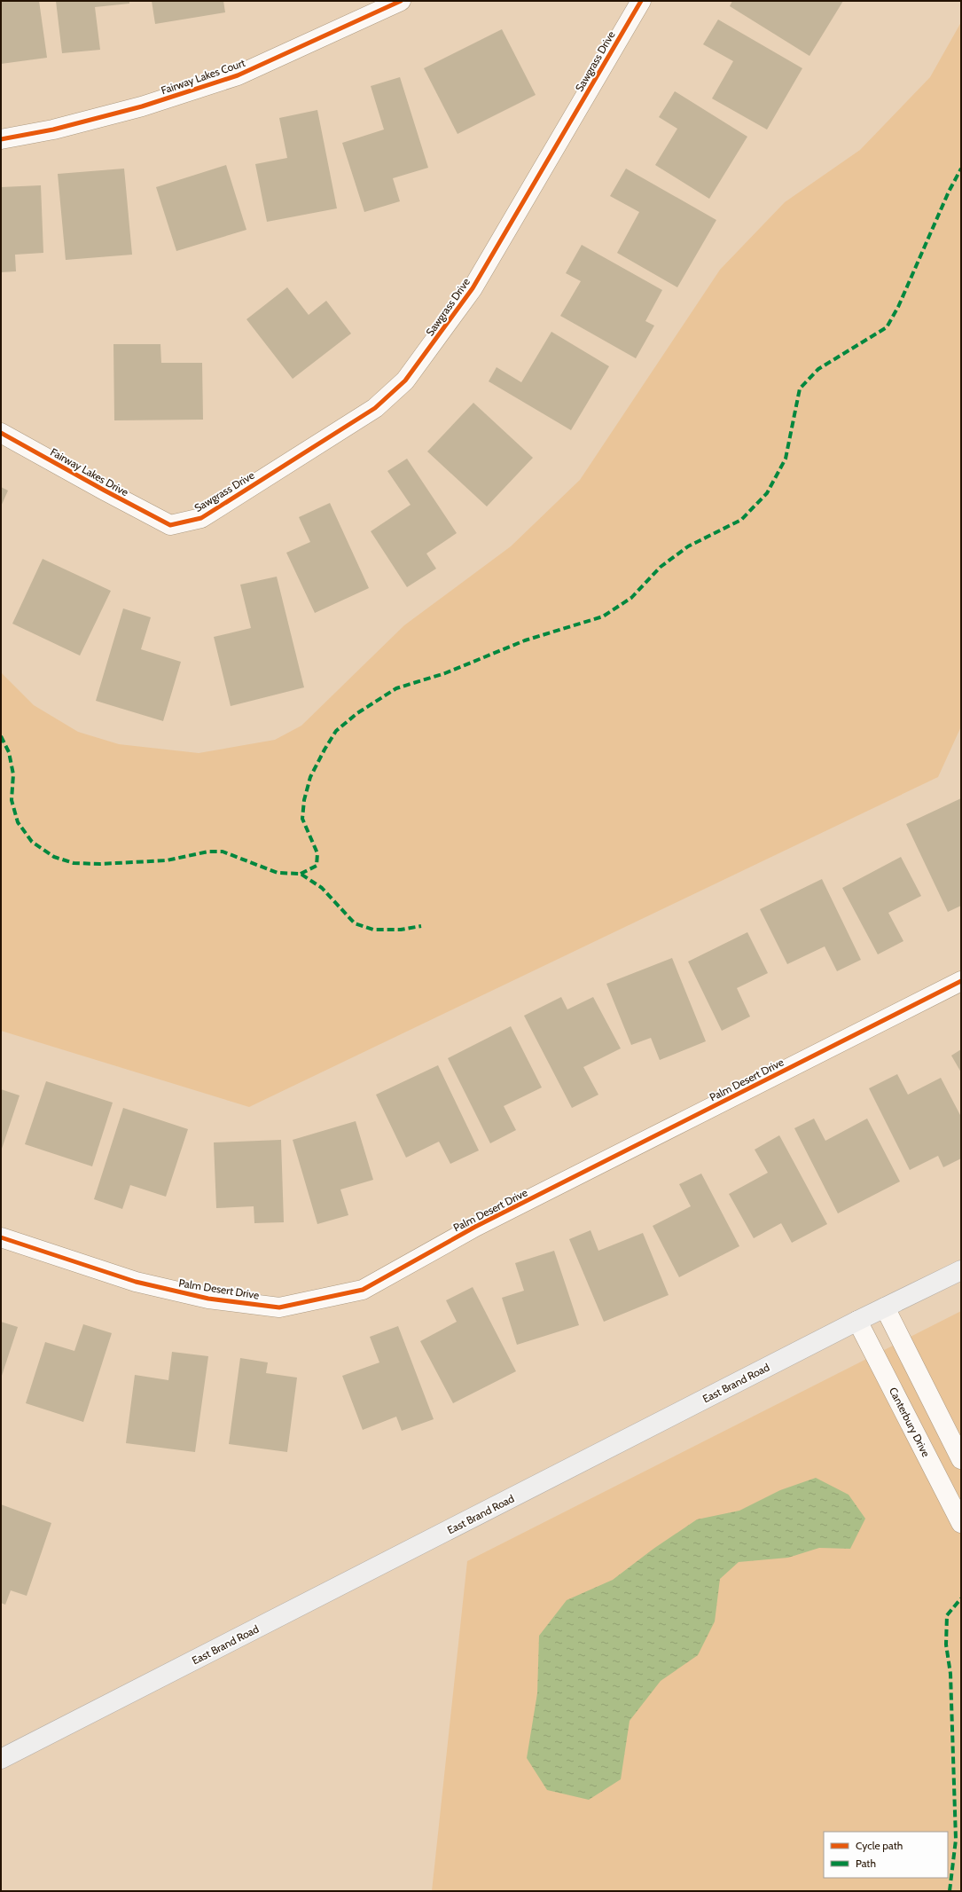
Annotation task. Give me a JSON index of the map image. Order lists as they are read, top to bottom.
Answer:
{
  "streets": {
    "main road": ["East Brand Road"],
    "street": [
      "Sawgrass Drive",
      "Fairway Lakes Court",
      "Fairway Lakes Drive",
      "Palm Desert Drive",
      "Canterbury Drive"
    ]
  },
  "crossings": [
    ["Sawgrass Drive", "Fairway Lakes Drive"],
    ["East Brand Road", "Canterbury Drive"]
  ],
  "legend": ["Cycle path", "Path"]
}
